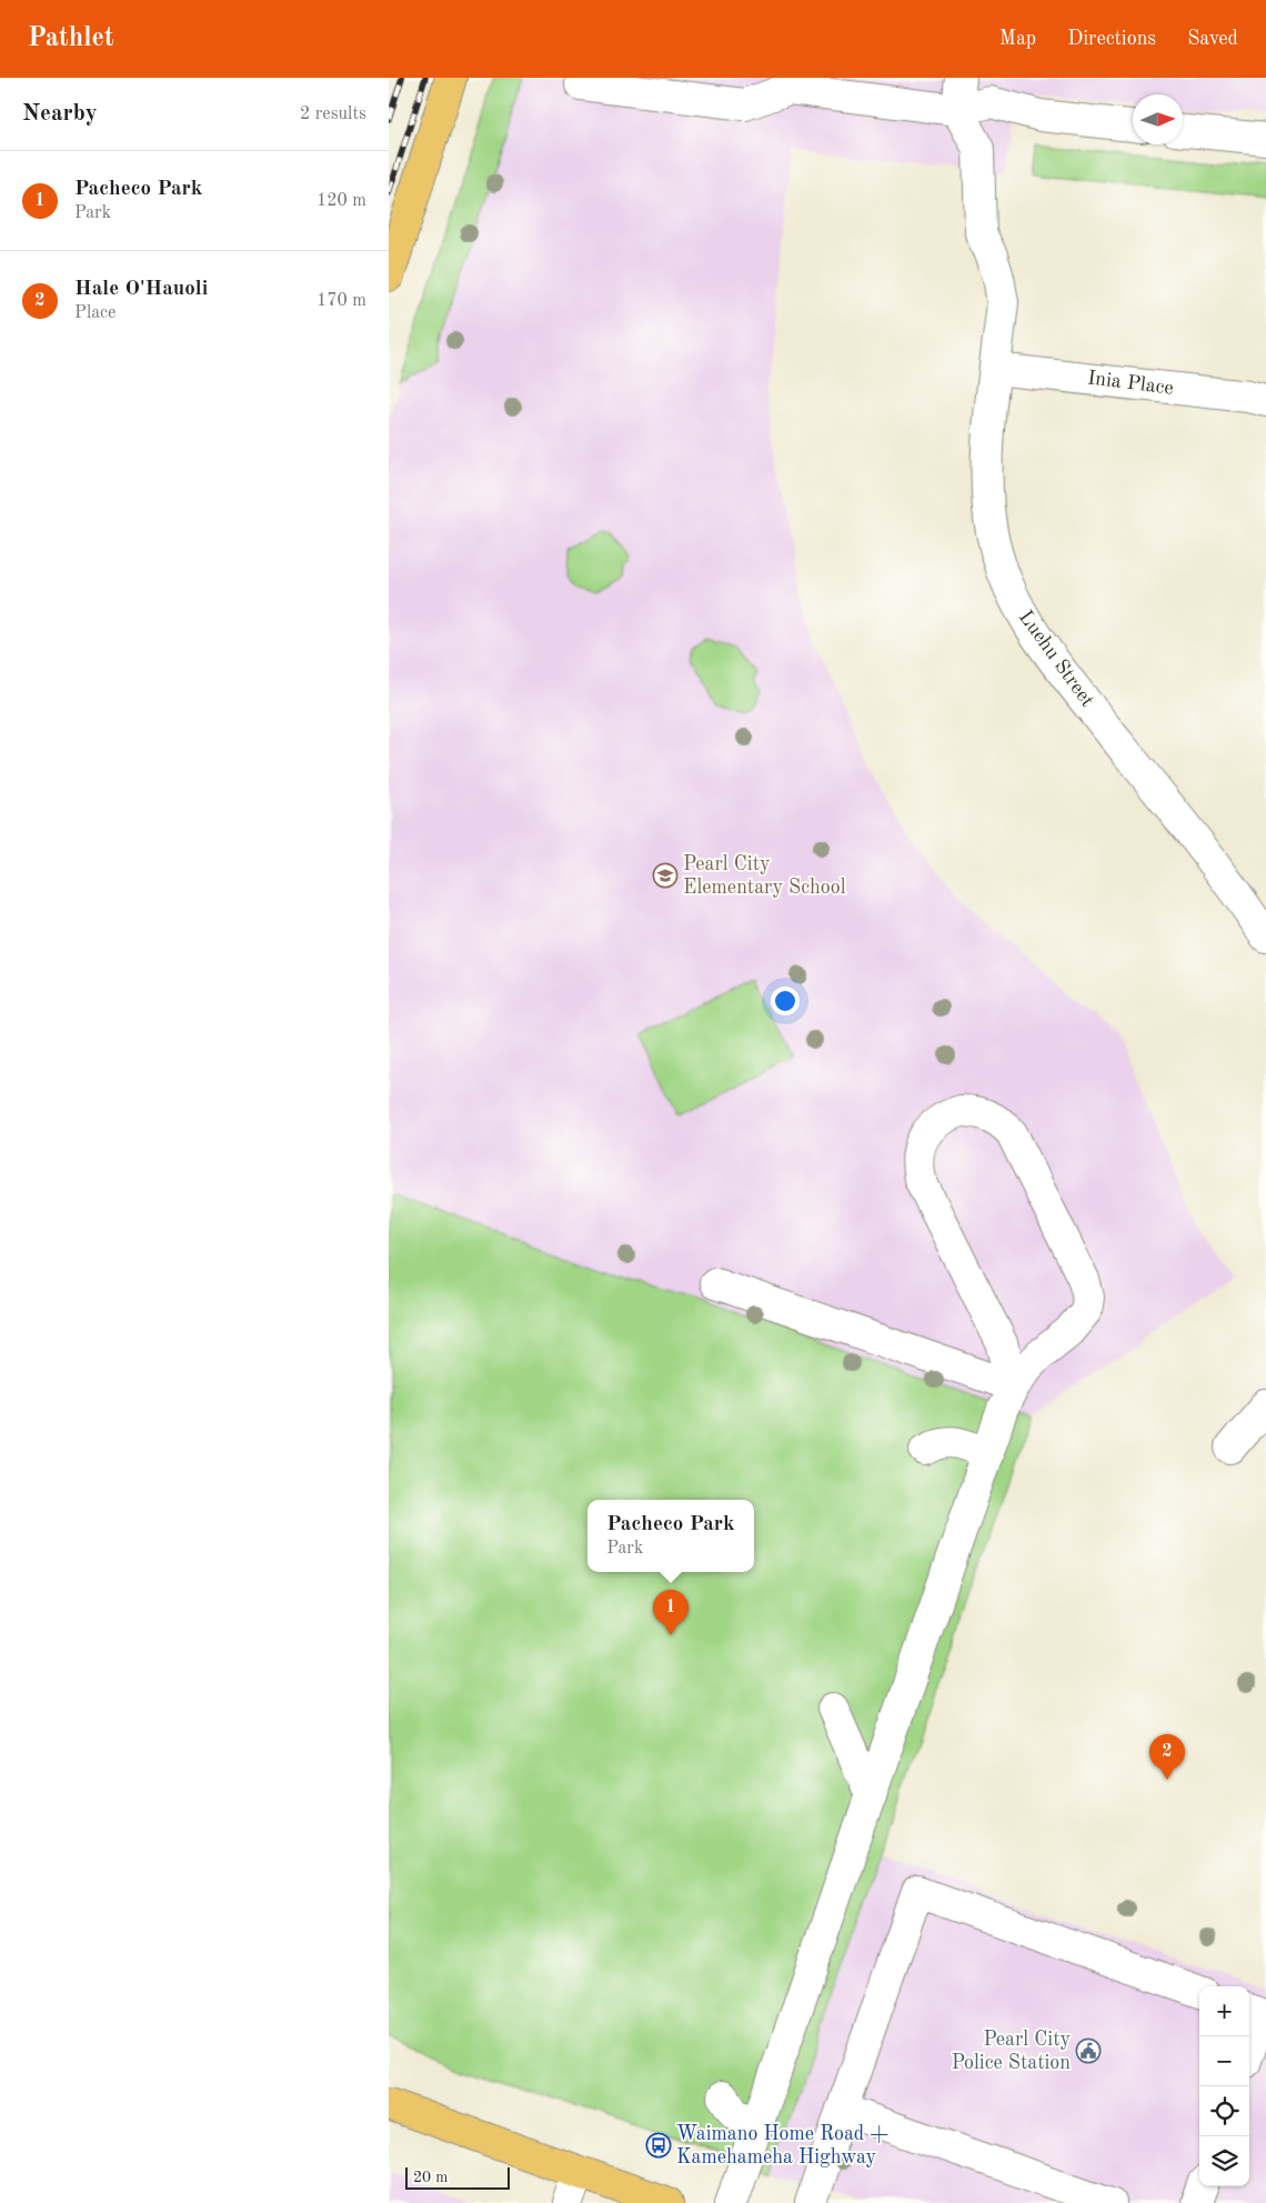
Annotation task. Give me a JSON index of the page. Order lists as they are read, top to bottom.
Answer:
{
  "streets": {
    "street": ["Inia Place", "Luehu Street"]
  },
  "crossings": [
    ["Inia Place", "Luehu Street"]
  ],
  "places": {
    "school or university": ["Pearl City Elementary School"],
    "public building": ["Pearl City Police Station"],
    "bus stop": ["Waimano Home Road + Kamehameha Highway"]
  },
  "scale_bar": "20 m",
  "north": "right",
  "page": {
    "header": "Pathlet",
    "nav": ["Map", "Directions", "Saved"],
    "heading": ["Nearby", "2 results"],
    "list": [
      {
        "mark": "1",
        "name": "Pacheco Park",
        "note": "Park",
        "value": "120 m"
      },
      {
        "mark": "2",
        "name": "Hale O'Hauoli",
        "note": "Place",
        "value": "170 m"
      }
    ],
    "popup": ["Pacheco Park", "Park"],
    "pins": ["1", "2"],
    "map_buttons": ["+", "−"],
    "scale": "20 m"
  }
}
